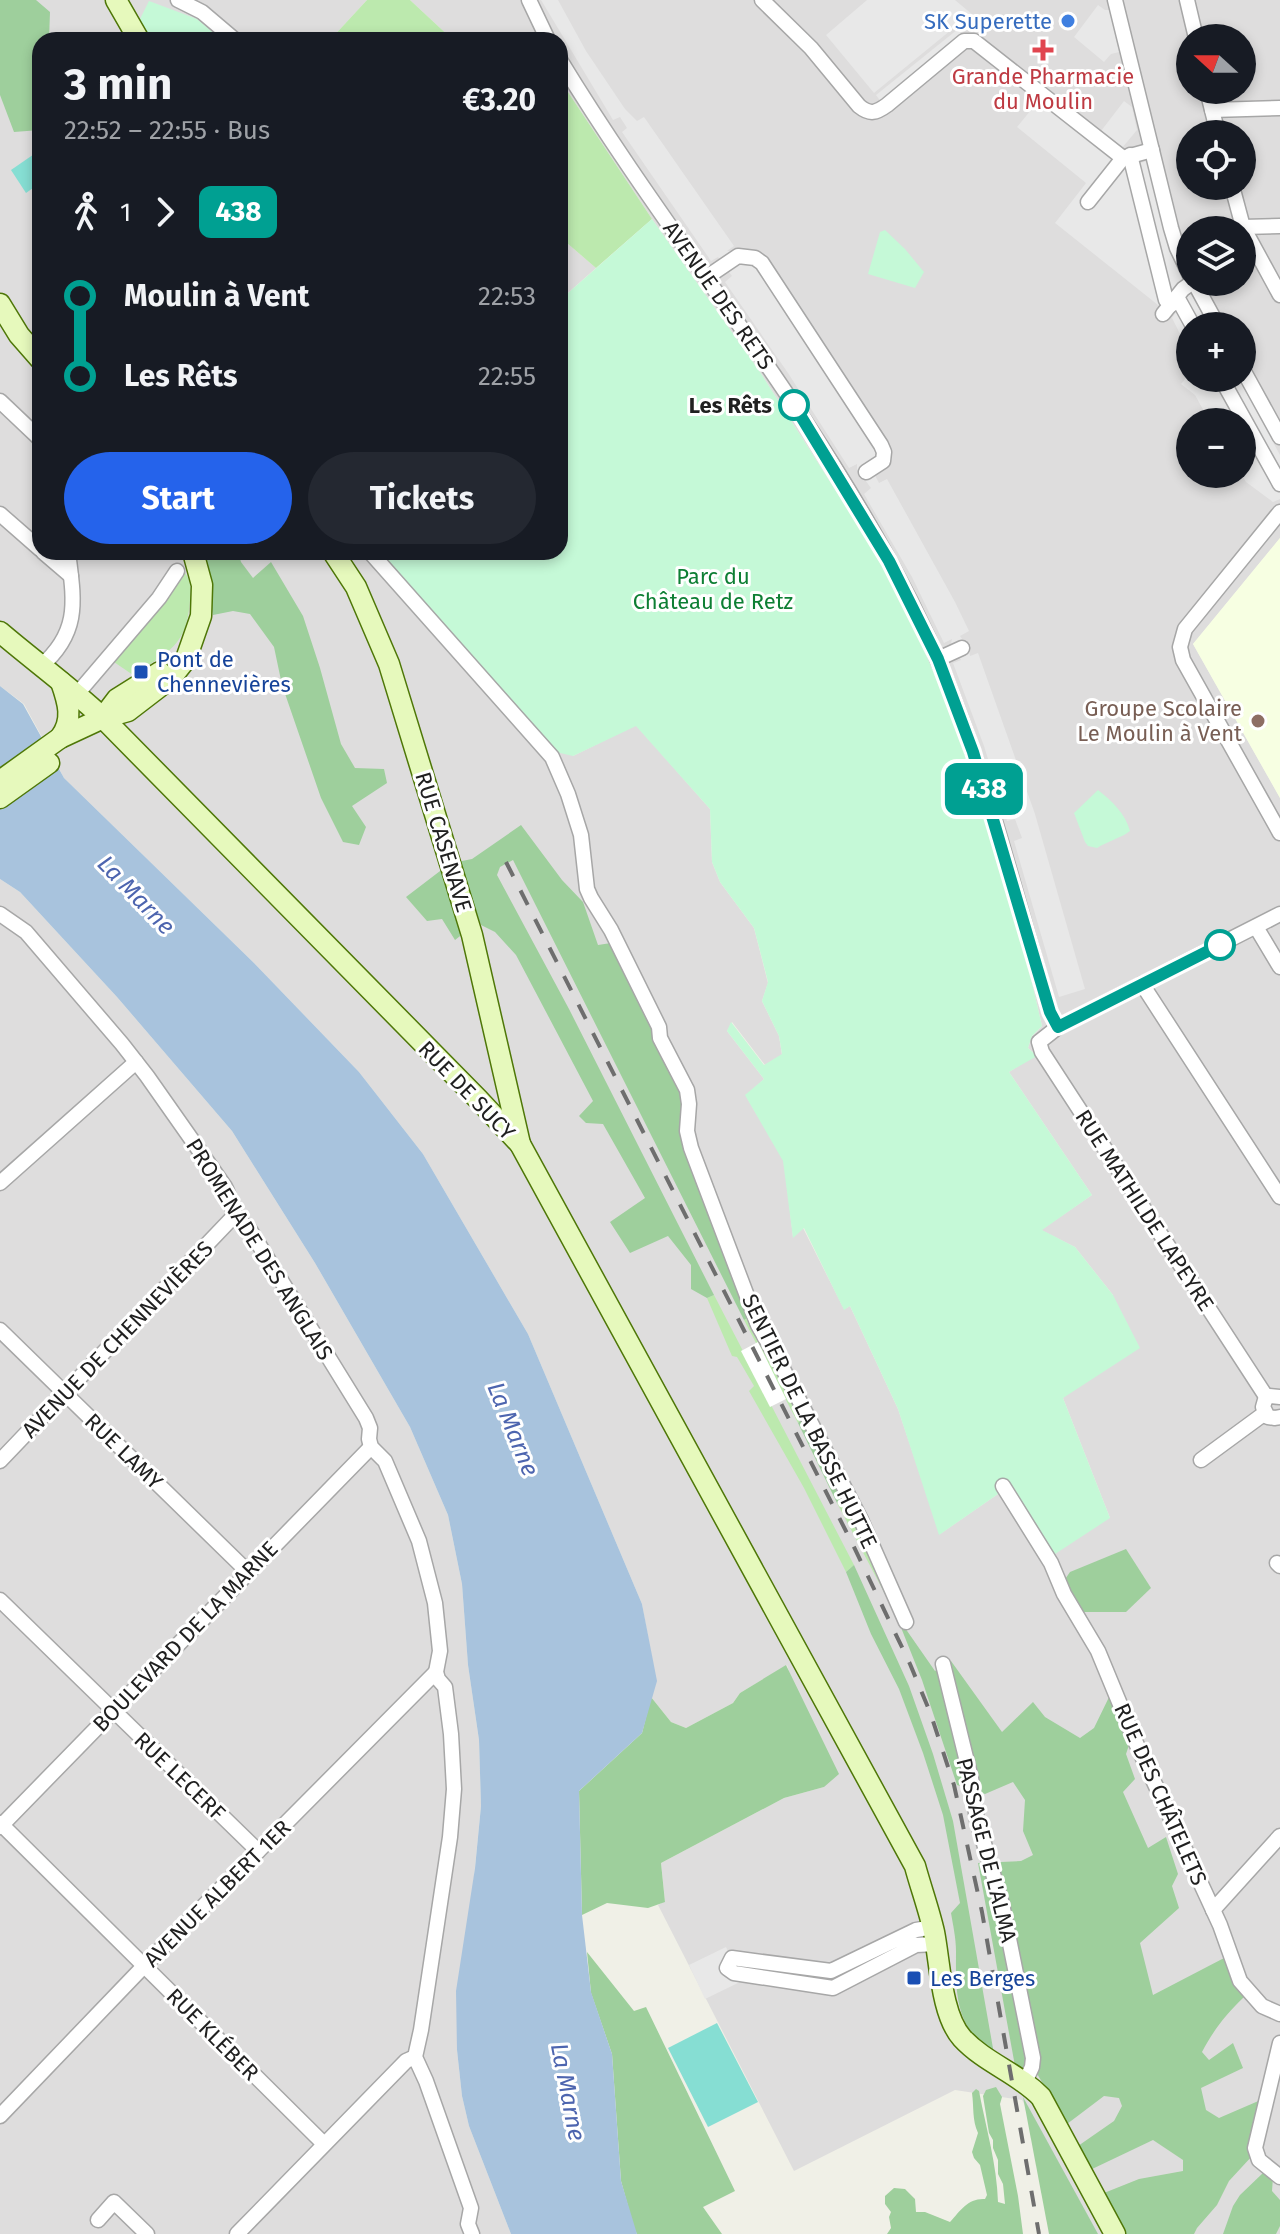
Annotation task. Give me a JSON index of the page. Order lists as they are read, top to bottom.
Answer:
{
  "streets": {
    "main road": ["RUE CASENAVE", "RUE DE SUCY"],
    "street": [
      "AVENUE DES RETS",
      "RUE MATHILDE LAPEYRE",
      "PROMENADE DES ANGLAIS",
      "AVENUE DE CHENNEVIÈRES",
      "SENTIER DE LA BASSE HUTTE",
      "RUE LAMY",
      "BOULEVARD DE LA MARNE",
      "RUE LECERF",
      "RUE DES CHÂTELETS",
      "PASSAGE DE L'ALMA",
      "AVENUE ALBERT 1ER",
      "RUE KLÉBER"
    ]
  },
  "crossings": [
    ["AVENUE DES RETS", "RUE MATHILDE LAPEYRE"],
    ["RUE CASENAVE", "RUE DE SUCY"],
    ["RUE DE SUCY", "PASSAGE DE L'ALMA"],
    ["PROMENADE DES ANGLAIS", "AVENUE DE CHENNEVIÈRES"],
    ["PROMENADE DES ANGLAIS", "BOULEVARD DE LA MARNE"],
    ["PROMENADE DES ANGLAIS", "AVENUE ALBERT 1ER"],
    ["AVENUE DE CHENNEVIÈRES", "RUE LAMY"],
    ["RUE LAMY", "BOULEVARD DE LA MARNE"],
    ["BOULEVARD DE LA MARNE", "RUE LECERF"],
    ["BOULEVARD DE LA MARNE", "RUE KLÉBER"],
    ["RUE LECERF", "AVENUE ALBERT 1ER"],
    ["AVENUE ALBERT 1ER", "RUE KLÉBER"]
  ],
  "water": ["La Marne"],
  "parks": ["Parc du Château de Retz"],
  "places": {
    "other": ["SK Superette", "Les Rêts", "Groupe Scolaire Le Moulin à Vent"],
    "health": ["Grande Pharmacie du Moulin"],
    "transit": ["Pont de Chennevières", "Les Berges"]
  },
  "lines": ["bus line 438"],
  "north": "left",
  "page": {
    "on_map": "438",
    "map_buttons": ["+", "−"],
    "heading": ["3 min", "22:52 – 22:55 · Bus", "€3.20"],
    "legs": ["1", "438"],
    "list": [
      {
        "name": "Moulin à Vent",
        "value": "22:53"
      },
      {
        "name": "Les Rêts",
        "value": "22:55"
      }
    ],
    "buttons": ["Start", "Tickets"]
  }
}
